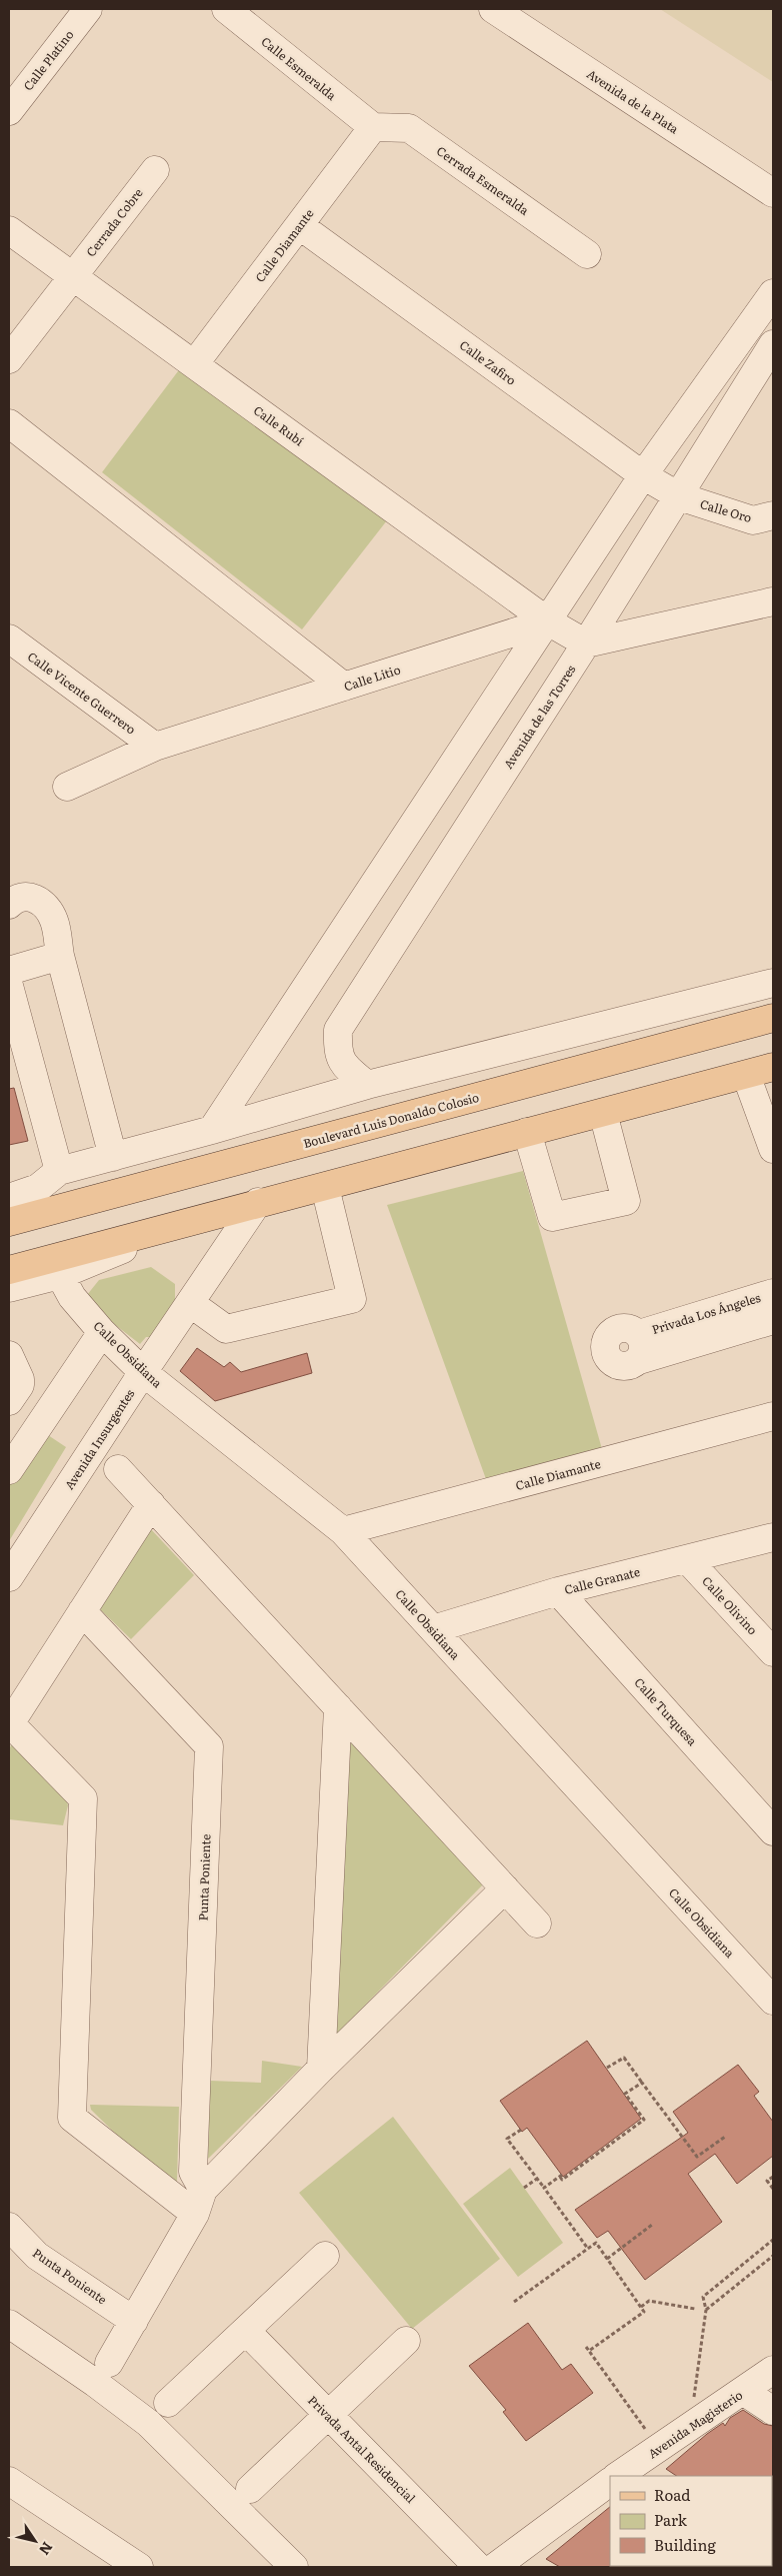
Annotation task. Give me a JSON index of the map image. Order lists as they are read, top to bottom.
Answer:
{
  "streets": {
    "main road": ["Boulevard Luis Donaldo Colosio"],
    "street": [
      "Calle Platino",
      "Calle Esmeralda",
      "Avenida de la Plata",
      "Cerrada Esmeralda",
      "Cerrada Cobre",
      "Calle Diamante",
      "Calle Zafiro",
      "Calle Rubí",
      "Calle Oro",
      "Calle Litio",
      "Calle Vicente Guerrero",
      "Avenida de las Torres",
      "Privada Los Ángeles",
      "Calle Obsidiana",
      "Avenida Insurgentes",
      "Calle Granate",
      "Calle Olivino",
      "Calle Turquesa",
      "Punta Poniente",
      "Avenida Magisterio",
      "Privada Antal Residencial"
    ]
  },
  "crossings": [
    ["Calle Esmeralda", "Cerrada Esmeralda"],
    ["Calle Esmeralda", "Calle Diamante"],
    ["Cerrada Esmeralda", "Calle Diamante"],
    ["Cerrada Cobre", "Calle Rubí"],
    ["Calle Diamante", "Calle Zafiro"],
    ["Calle Diamante", "Calle Rubí"],
    ["Calle Diamante", "Calle Obsidiana"],
    ["Calle Zafiro", "Calle Oro"],
    ["Calle Zafiro", "Avenida de las Torres"],
    ["Calle Rubí", "Calle Litio"],
    ["Calle Oro", "Avenida de las Torres"],
    ["Calle Litio", "Calle Vicente Guerrero"],
    ["Calle Obsidiana", "Avenida Insurgentes"],
    ["Calle Obsidiana", "Calle Granate"],
    ["Calle Granate", "Calle Olivino"],
    ["Calle Granate", "Calle Turquesa"]
  ],
  "legend": ["Road", "Park", "Building"],
  "north": "bottom right"
}
